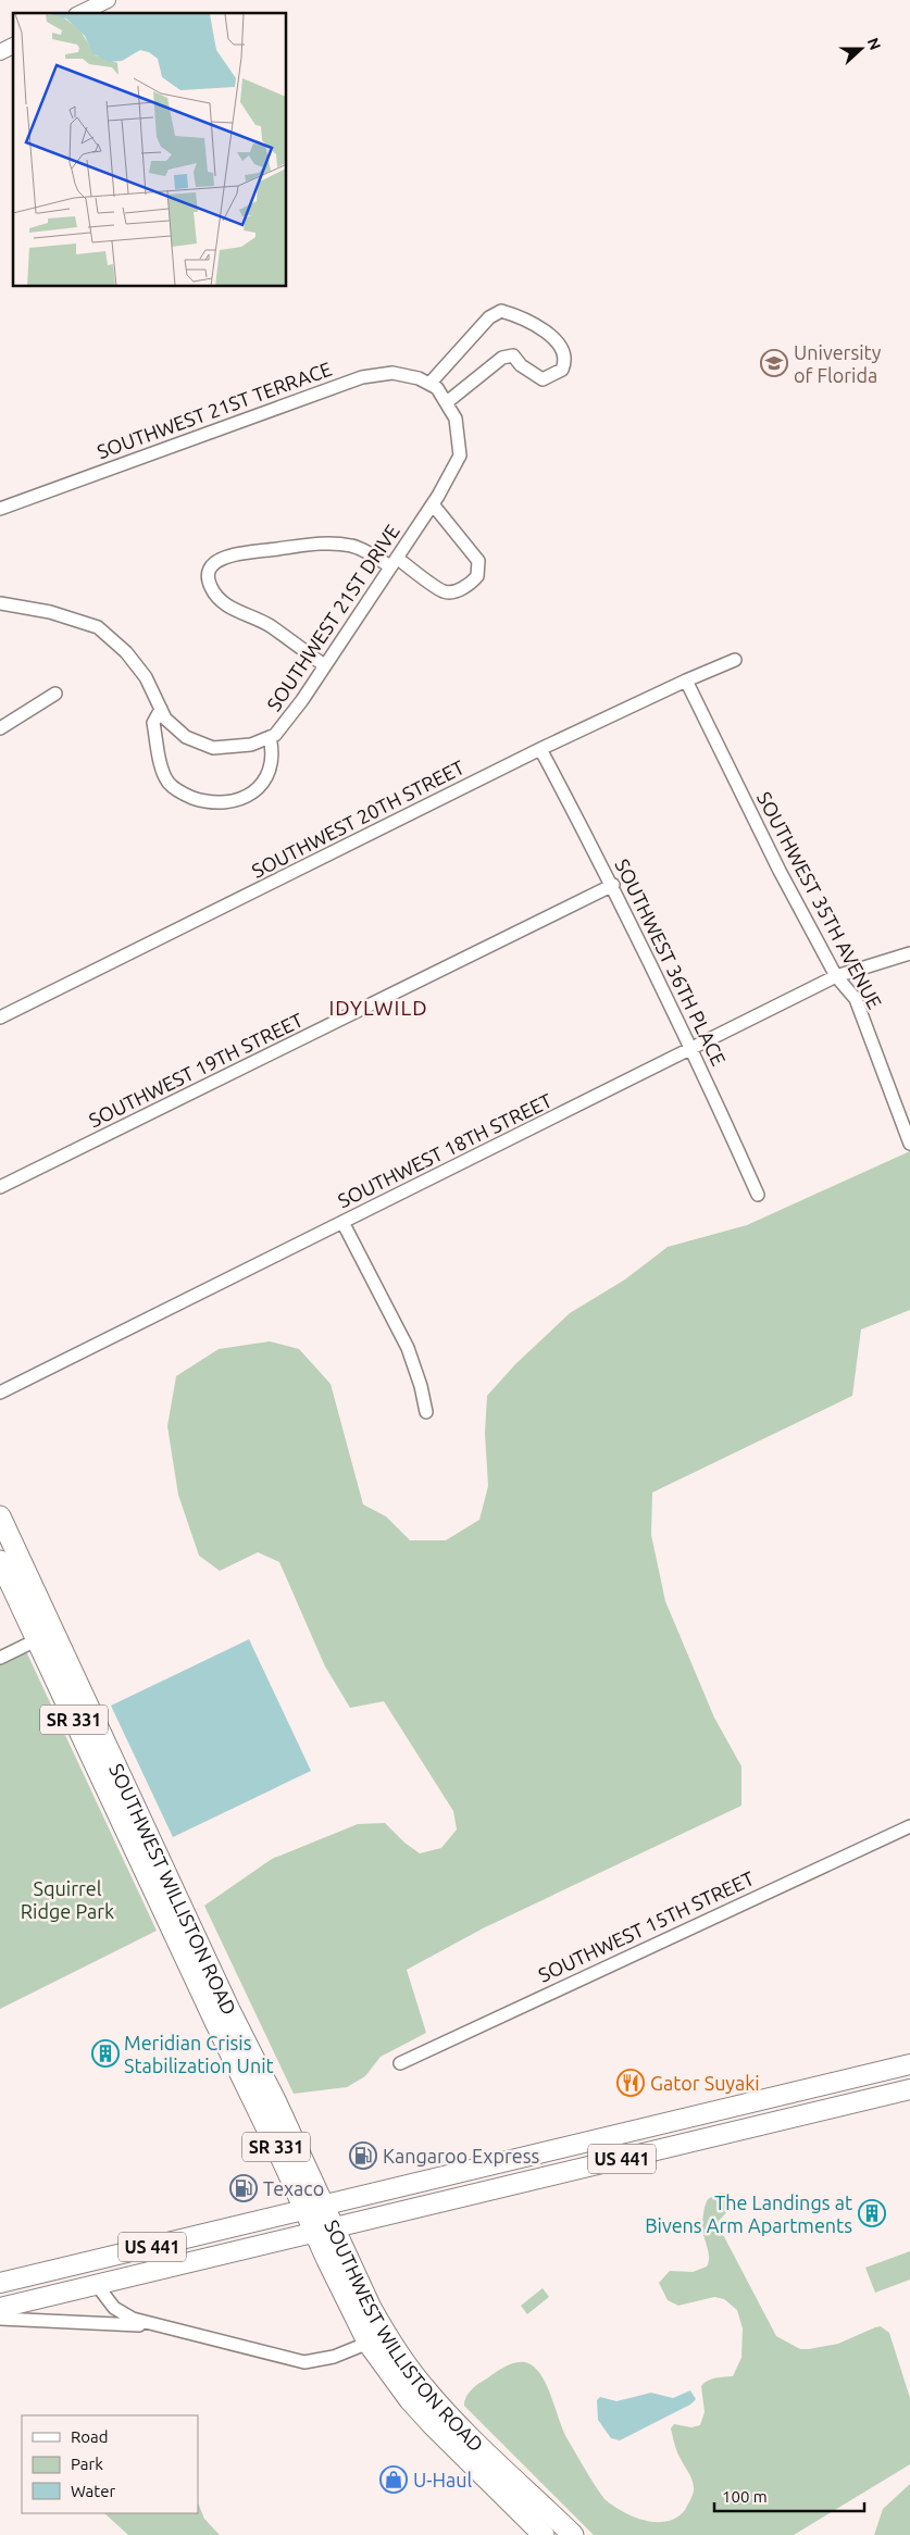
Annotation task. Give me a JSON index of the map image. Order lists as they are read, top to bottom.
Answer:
{
  "streets": {
    "highway": ["SR 331", "SOUTHWEST WILLISTON ROAD"],
    "main road": ["US 441"],
    "street": [
      "SOUTHWEST 21ST TERRACE",
      "SOUTHWEST 21ST DRIVE",
      "SOUTHWEST 20TH STREET",
      "SOUTHWEST 35TH AVENUE",
      "SOUTHWEST 36TH PLACE",
      "SOUTHWEST 19TH STREET",
      "SOUTHWEST 18TH STREET",
      "SOUTHWEST 15TH STREET"
    ]
  },
  "crossings": [
    ["SOUTHWEST 21ST TERRACE", "SOUTHWEST 21ST DRIVE"],
    ["SOUTHWEST 20TH STREET", "SOUTHWEST 35TH AVENUE"],
    ["SOUTHWEST 20TH STREET", "SOUTHWEST 36TH PLACE"],
    ["SOUTHWEST 35TH AVENUE", "SOUTHWEST 18TH STREET"],
    ["SOUTHWEST 36TH PLACE", "SOUTHWEST 19TH STREET"],
    ["SOUTHWEST 36TH PLACE", "SOUTHWEST 18TH STREET"],
    ["SOUTHWEST WILLISTON ROAD", "US 441"]
  ],
  "districts": ["IDYLWILD"],
  "parks": ["Squirrel Ridge Park"],
  "places": {
    "school or university": ["University of Florida"],
    "building": ["Meridian Crisis Stabilization Unit", "The Landings at Bivens Arm Apartments"],
    "restaurant": ["Gator Suyaki"],
    "fuel station": ["Kangaroo Express", "Texaco"],
    "shop": ["U-Haul"]
  },
  "legend": ["Road", "Park", "Water"],
  "scale_bar": "100 m",
  "north": "right"
}
